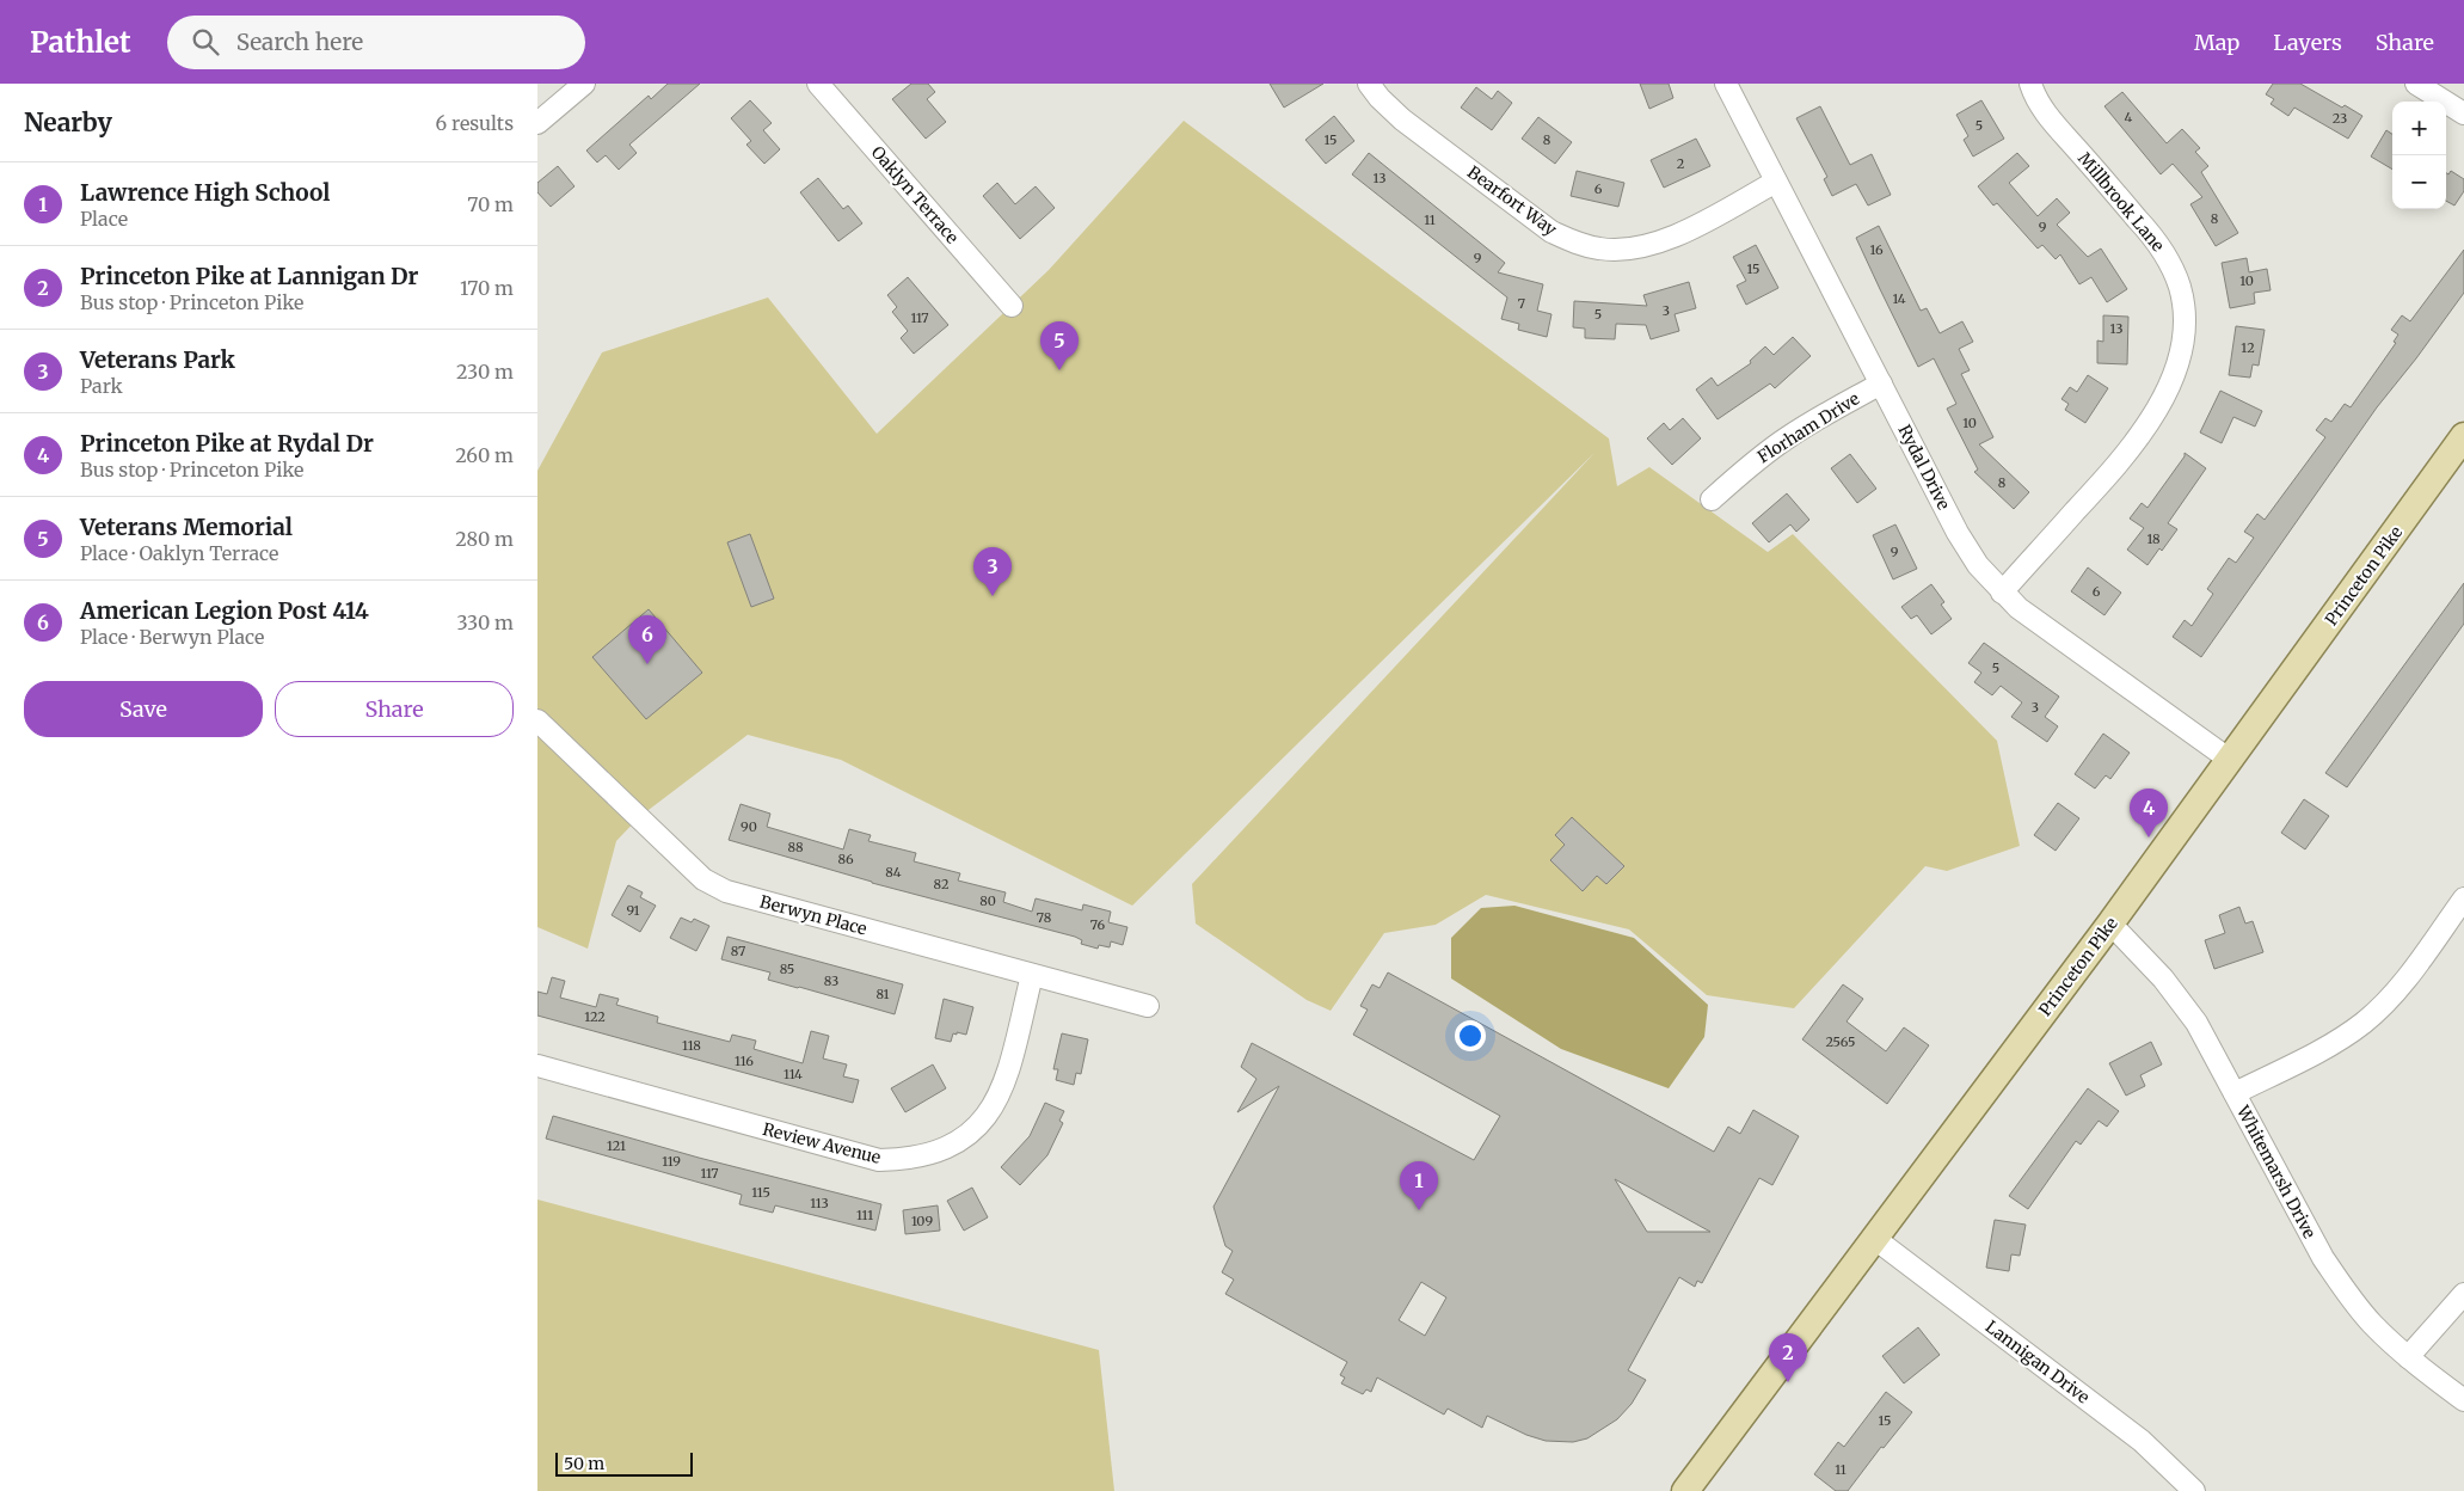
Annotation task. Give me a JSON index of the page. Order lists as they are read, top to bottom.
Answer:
{
  "streets": {
    "main road": ["Princeton Pike"],
    "street": [
      "Oaklyn Terrace",
      "Bearfort Way",
      "Millbrook Lane",
      "Florham Drive",
      "Rydal Drive",
      "Berwyn Place",
      "Review Avenue",
      "Whitemarsh Drive",
      "Lannigan Drive"
    ]
  },
  "crossings": [
    ["Bearfort Way", "Rydal Drive"],
    ["Millbrook Lane", "Rydal Drive"],
    ["Florham Drive", "Rydal Drive"],
    ["Rydal Drive", "Princeton Pike"],
    ["Princeton Pike", "Whitemarsh Drive"],
    ["Princeton Pike", "Lannigan Drive"],
    ["Berwyn Place", "Review Avenue"]
  ],
  "house_numbers": [
    "4",
    "23",
    "5",
    "15",
    "8",
    "2",
    "13",
    "6",
    "8",
    "11",
    "9",
    "16",
    "9",
    "15",
    "10",
    "14",
    "7",
    "3",
    "5",
    "117",
    "13",
    "12",
    "10",
    "8",
    "18",
    "9",
    "6",
    "5",
    "3",
    "90",
    "88",
    "86",
    "84",
    "82",
    "80",
    "91",
    "78",
    "76",
    "87",
    "85",
    "83",
    "81",
    "122",
    "2565",
    "118",
    "116",
    "114",
    "121",
    "119",
    "117",
    "115",
    "113",
    "111",
    "109",
    "15",
    "11"
  ],
  "scale_bar": "50 m",
  "page": {
    "header": "Pathlet",
    "search": "Search here",
    "nav": ["Map", "Layers", "Share"],
    "heading": ["Nearby", "6 results"],
    "map_buttons": ["+", "−"],
    "list": [
      {
        "mark": "1",
        "name": "Lawrence High School",
        "note": "Place",
        "value": "70 m"
      },
      {
        "mark": "2",
        "name": "Princeton Pike at Lannigan Dr",
        "note": "Bus stop · Princeton Pike",
        "value": "170 m"
      },
      {
        "mark": "3",
        "name": "Veterans Park",
        "note": "Park",
        "value": "230 m"
      },
      {
        "mark": "4",
        "name": "Princeton Pike at Rydal Dr",
        "note": "Bus stop · Princeton Pike",
        "value": "260 m"
      },
      {
        "mark": "5",
        "name": "Veterans Memorial",
        "note": "Place · Oaklyn Terrace",
        "value": "280 m"
      },
      {
        "mark": "6",
        "name": "American Legion Post 414",
        "note": "Place · Berwyn Place",
        "value": "330 m"
      }
    ],
    "pins": [
      "5",
      "3",
      "6",
      "4",
      "1",
      "2"
    ],
    "buttons": ["Save", "Share"],
    "scale": "50 m"
  }
}
